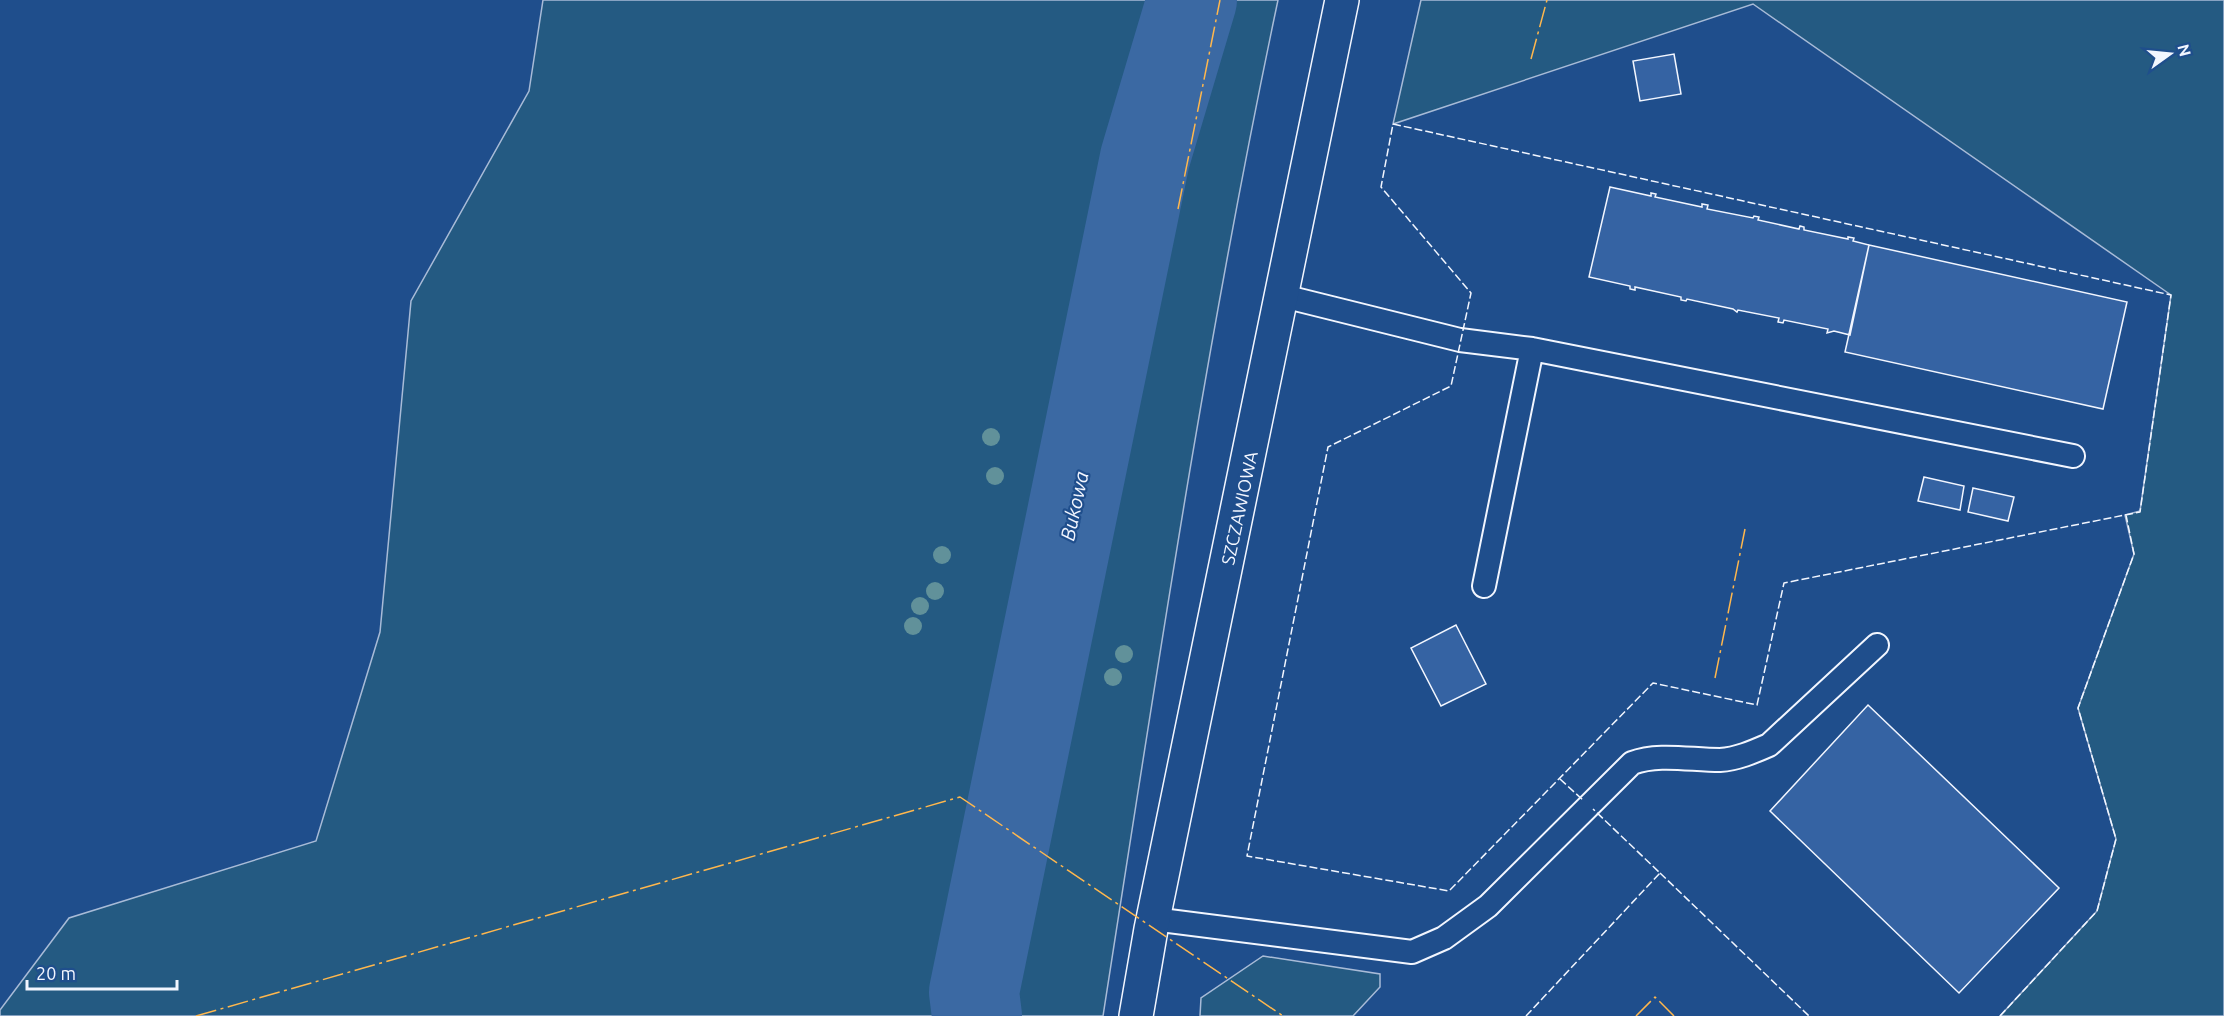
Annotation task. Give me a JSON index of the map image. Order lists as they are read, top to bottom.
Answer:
{
  "streets": {
    "street": ["SZCZAWIOWA"]
  },
  "water": ["Bukowa"],
  "scale_bar": "20 m",
  "north": "right"
}
